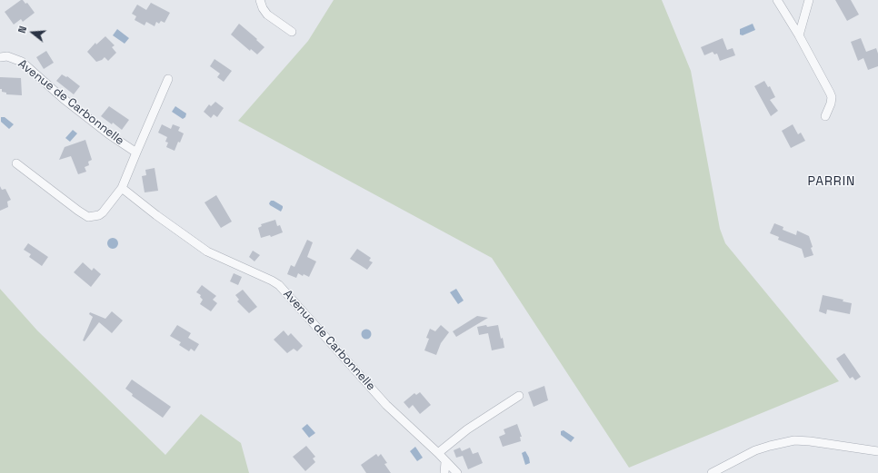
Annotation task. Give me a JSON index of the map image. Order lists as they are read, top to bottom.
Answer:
{
  "streets": {
    "street": ["Avenue de Carbonnelle"]
  },
  "districts": ["PARRIN"],
  "north": "left"
}
